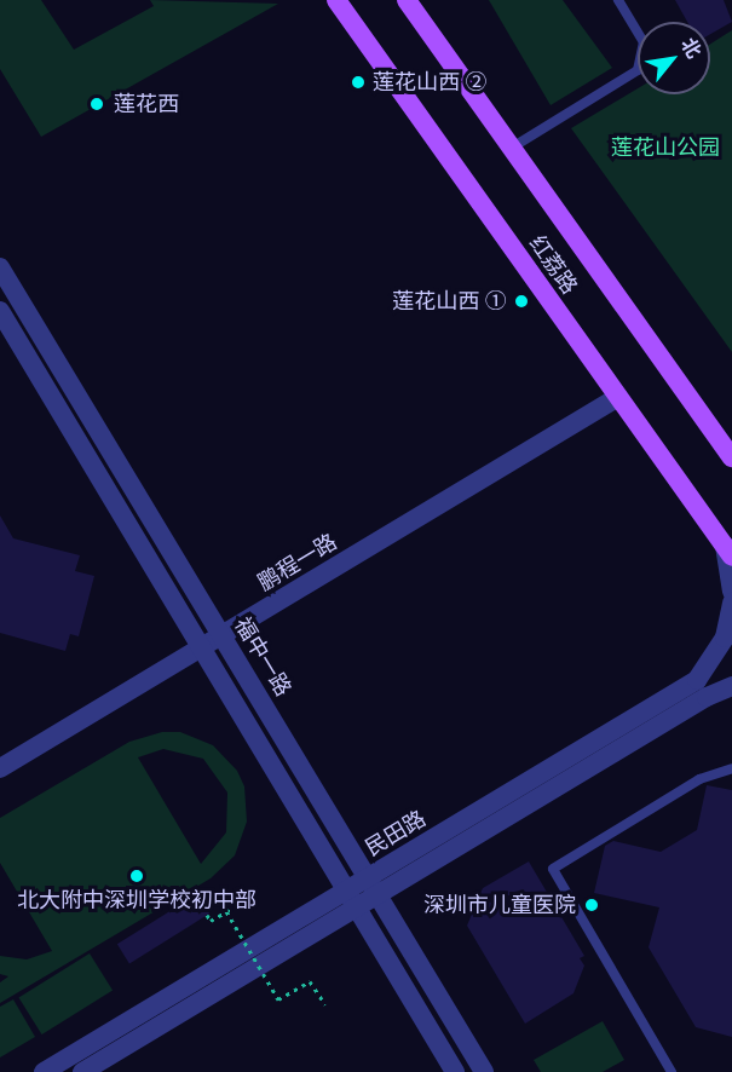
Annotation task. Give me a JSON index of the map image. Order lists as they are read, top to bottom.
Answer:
{
  "streets": {
    "main road": ["红荔路"],
    "street": ["鹏程一路", "福中一路", "民田路"]
  },
  "crossings": [
    ["红荔路", "鹏程一路"],
    ["鹏程一路", "福中一路"],
    ["福中一路", "民田路"]
  ],
  "parks": ["莲花山公园"],
  "places": [
    "莲花山西 ②",
    "莲花西",
    "莲花山西 ①",
    "北大附中深圳学校初中部",
    "深圳市儿童医院"
  ],
  "north": "top right"
}
